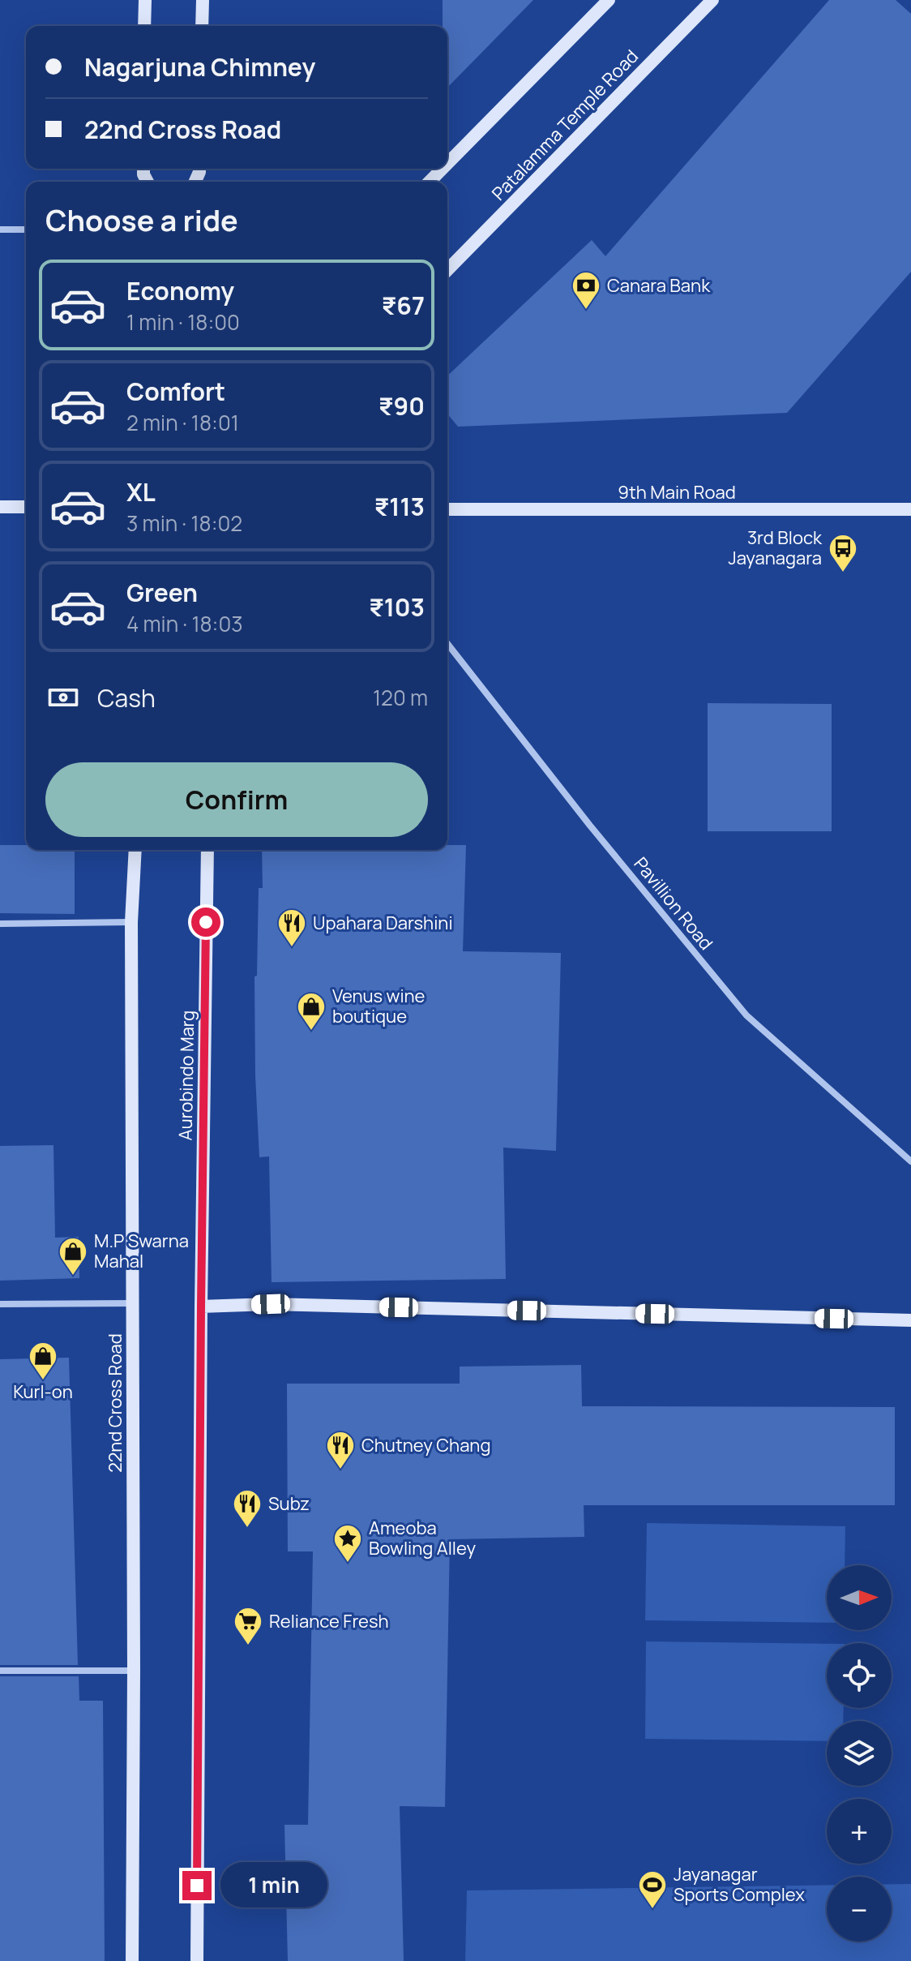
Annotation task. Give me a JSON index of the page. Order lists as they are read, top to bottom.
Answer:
{
  "streets": {
    "main road": [
      "Patalamma Temple Road",
      "9th Main Road",
      "Aurobindo Marg",
      "22nd Cross Road"
    ],
    "street": ["Pavillion Road"]
  },
  "places": {
    "bank": ["Canara Bank"],
    "bus stop": ["3rd Block Jayanagara"],
    "restaurant": ["Upahara Darshini", "Chutney Chang", "Subz"],
    "shop": ["Venus wine boutique", "M.P Swarna Mahal", "Kurl-on"],
    "place": ["Ameoba Bowling Alley"],
    "supermarket": ["Reliance Fresh"],
    "sports": ["Jayanagar Sports Complex"]
  },
  "north": "right",
  "page": {
    "banner": ["Nagarjuna Chimney", "22nd Cross Road"],
    "heading": "Choose a ride",
    "list": [
      {
        "name": "Economy",
        "note": "1 min · 18:00",
        "value": "₹67"
      },
      {
        "name": "Comfort",
        "note": "2 min · 18:01",
        "value": "₹90"
      },
      {
        "name": "XL",
        "note": "3 min · 18:02",
        "value": "₹113"
      },
      {
        "name": "Green",
        "note": "4 min · 18:03",
        "value": "₹103"
      }
    ],
    "pay": ["Cash", "120 m"],
    "buttons": "Confirm",
    "map_buttons": ["+", "−"],
    "bubble": "1 min"
  }
}
